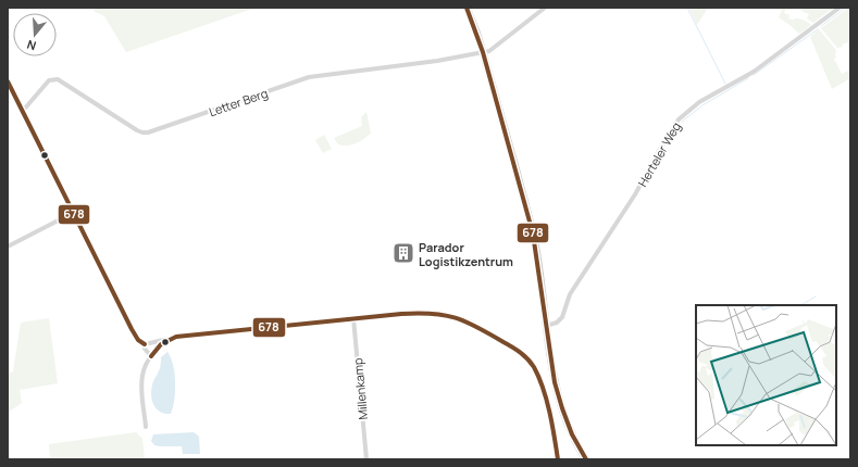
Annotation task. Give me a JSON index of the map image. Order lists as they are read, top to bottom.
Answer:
{
  "streets": {
    "street": ["Letter Berg", "Herteler Weg", "Millenkamp"]
  },
  "places": {
    "building": ["Parador Logistikzentrum"]
  },
  "lines": ["transit line 678"],
  "north": "bottom"
}
